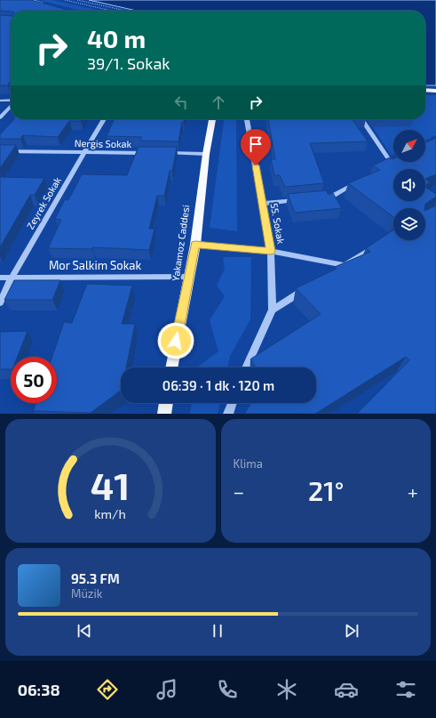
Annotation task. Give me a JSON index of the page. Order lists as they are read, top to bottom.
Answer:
{
  "streets": {
    "main road": ["Yakamoz Caddesi"],
    "street": [
      "Nergis Sokak",
      "Zeyrek Sokak",
      "55. Sokak",
      "Mor Salkim Sokak"
    ]
  },
  "crossings": [
    ["Nergis Sokak", "Zeyrek Sokak"],
    ["Zeyrek Sokak", "Mor Salkim Sokak"],
    ["Yakamoz Caddesi", "Mor Salkim Sokak"]
  ],
  "north": "top right",
  "page": {
    "turn": ["40 m", "39/1. Sokak"],
    "limit": "50",
    "trip": "06:39 · 1 dk · 120 m",
    "tile": "Klima",
    "heat": ["−", "21°", "+"],
    "song": ["95.3 FM", "Müzik"],
    "tabs": "06:38",
    "gauge": ["41", "km/h"]
  }
}
